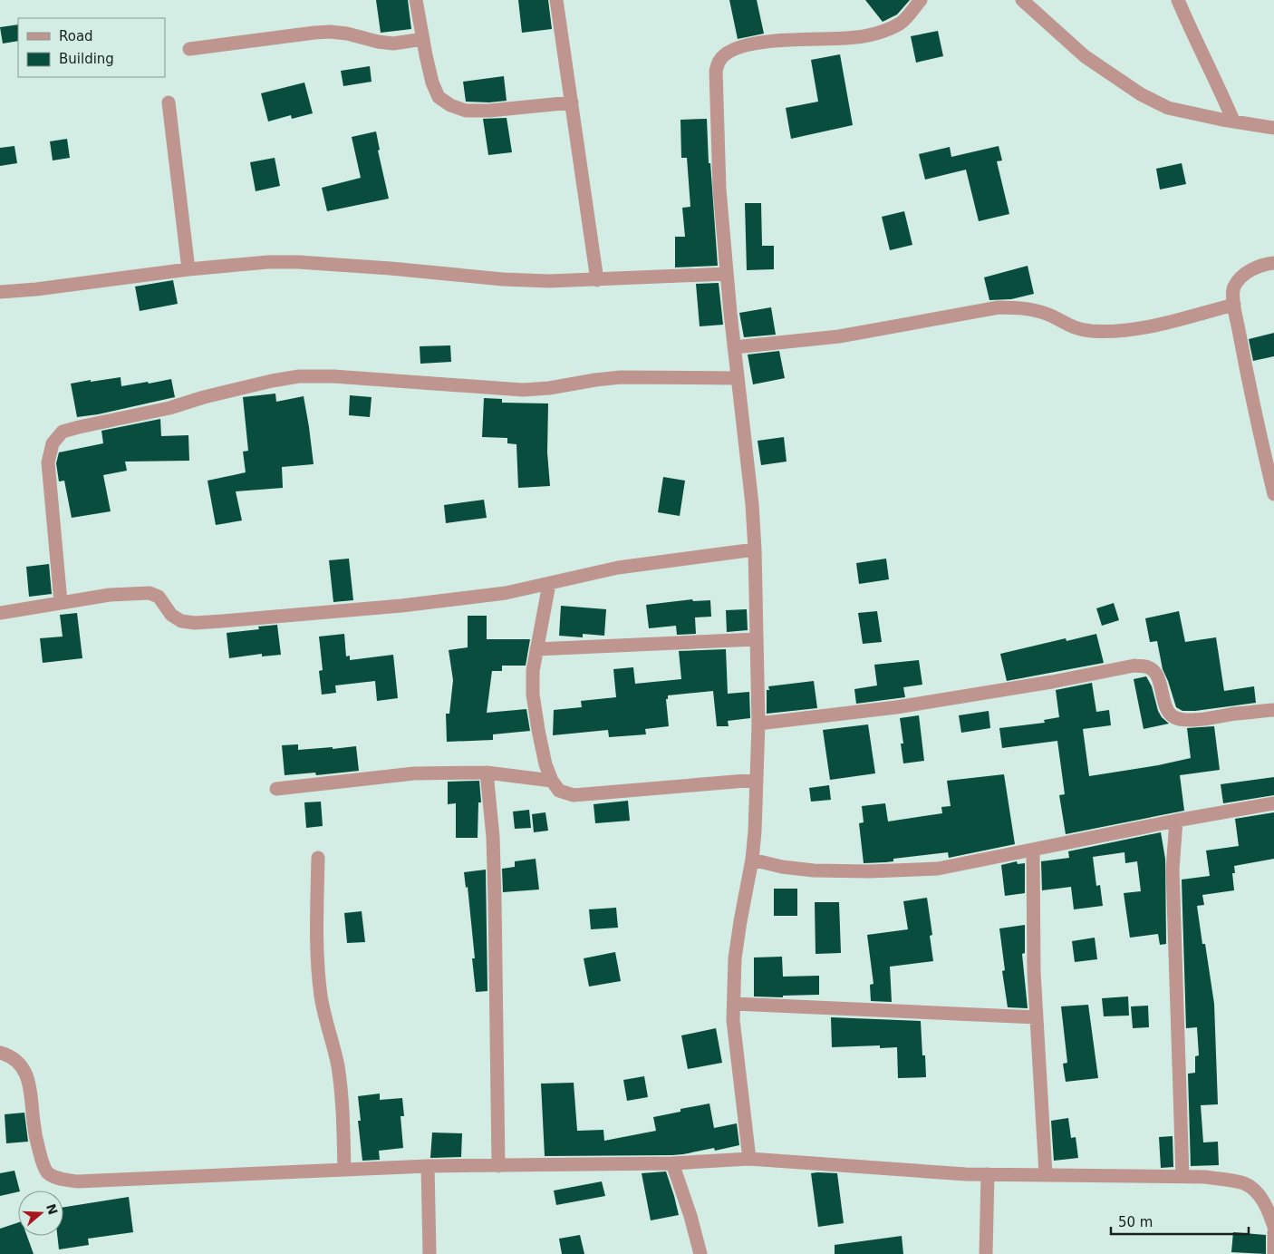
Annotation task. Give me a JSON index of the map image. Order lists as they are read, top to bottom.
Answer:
{
  "legend": ["Road", "Building"],
  "scale_bar": "50 m",
  "north": "right"
}
